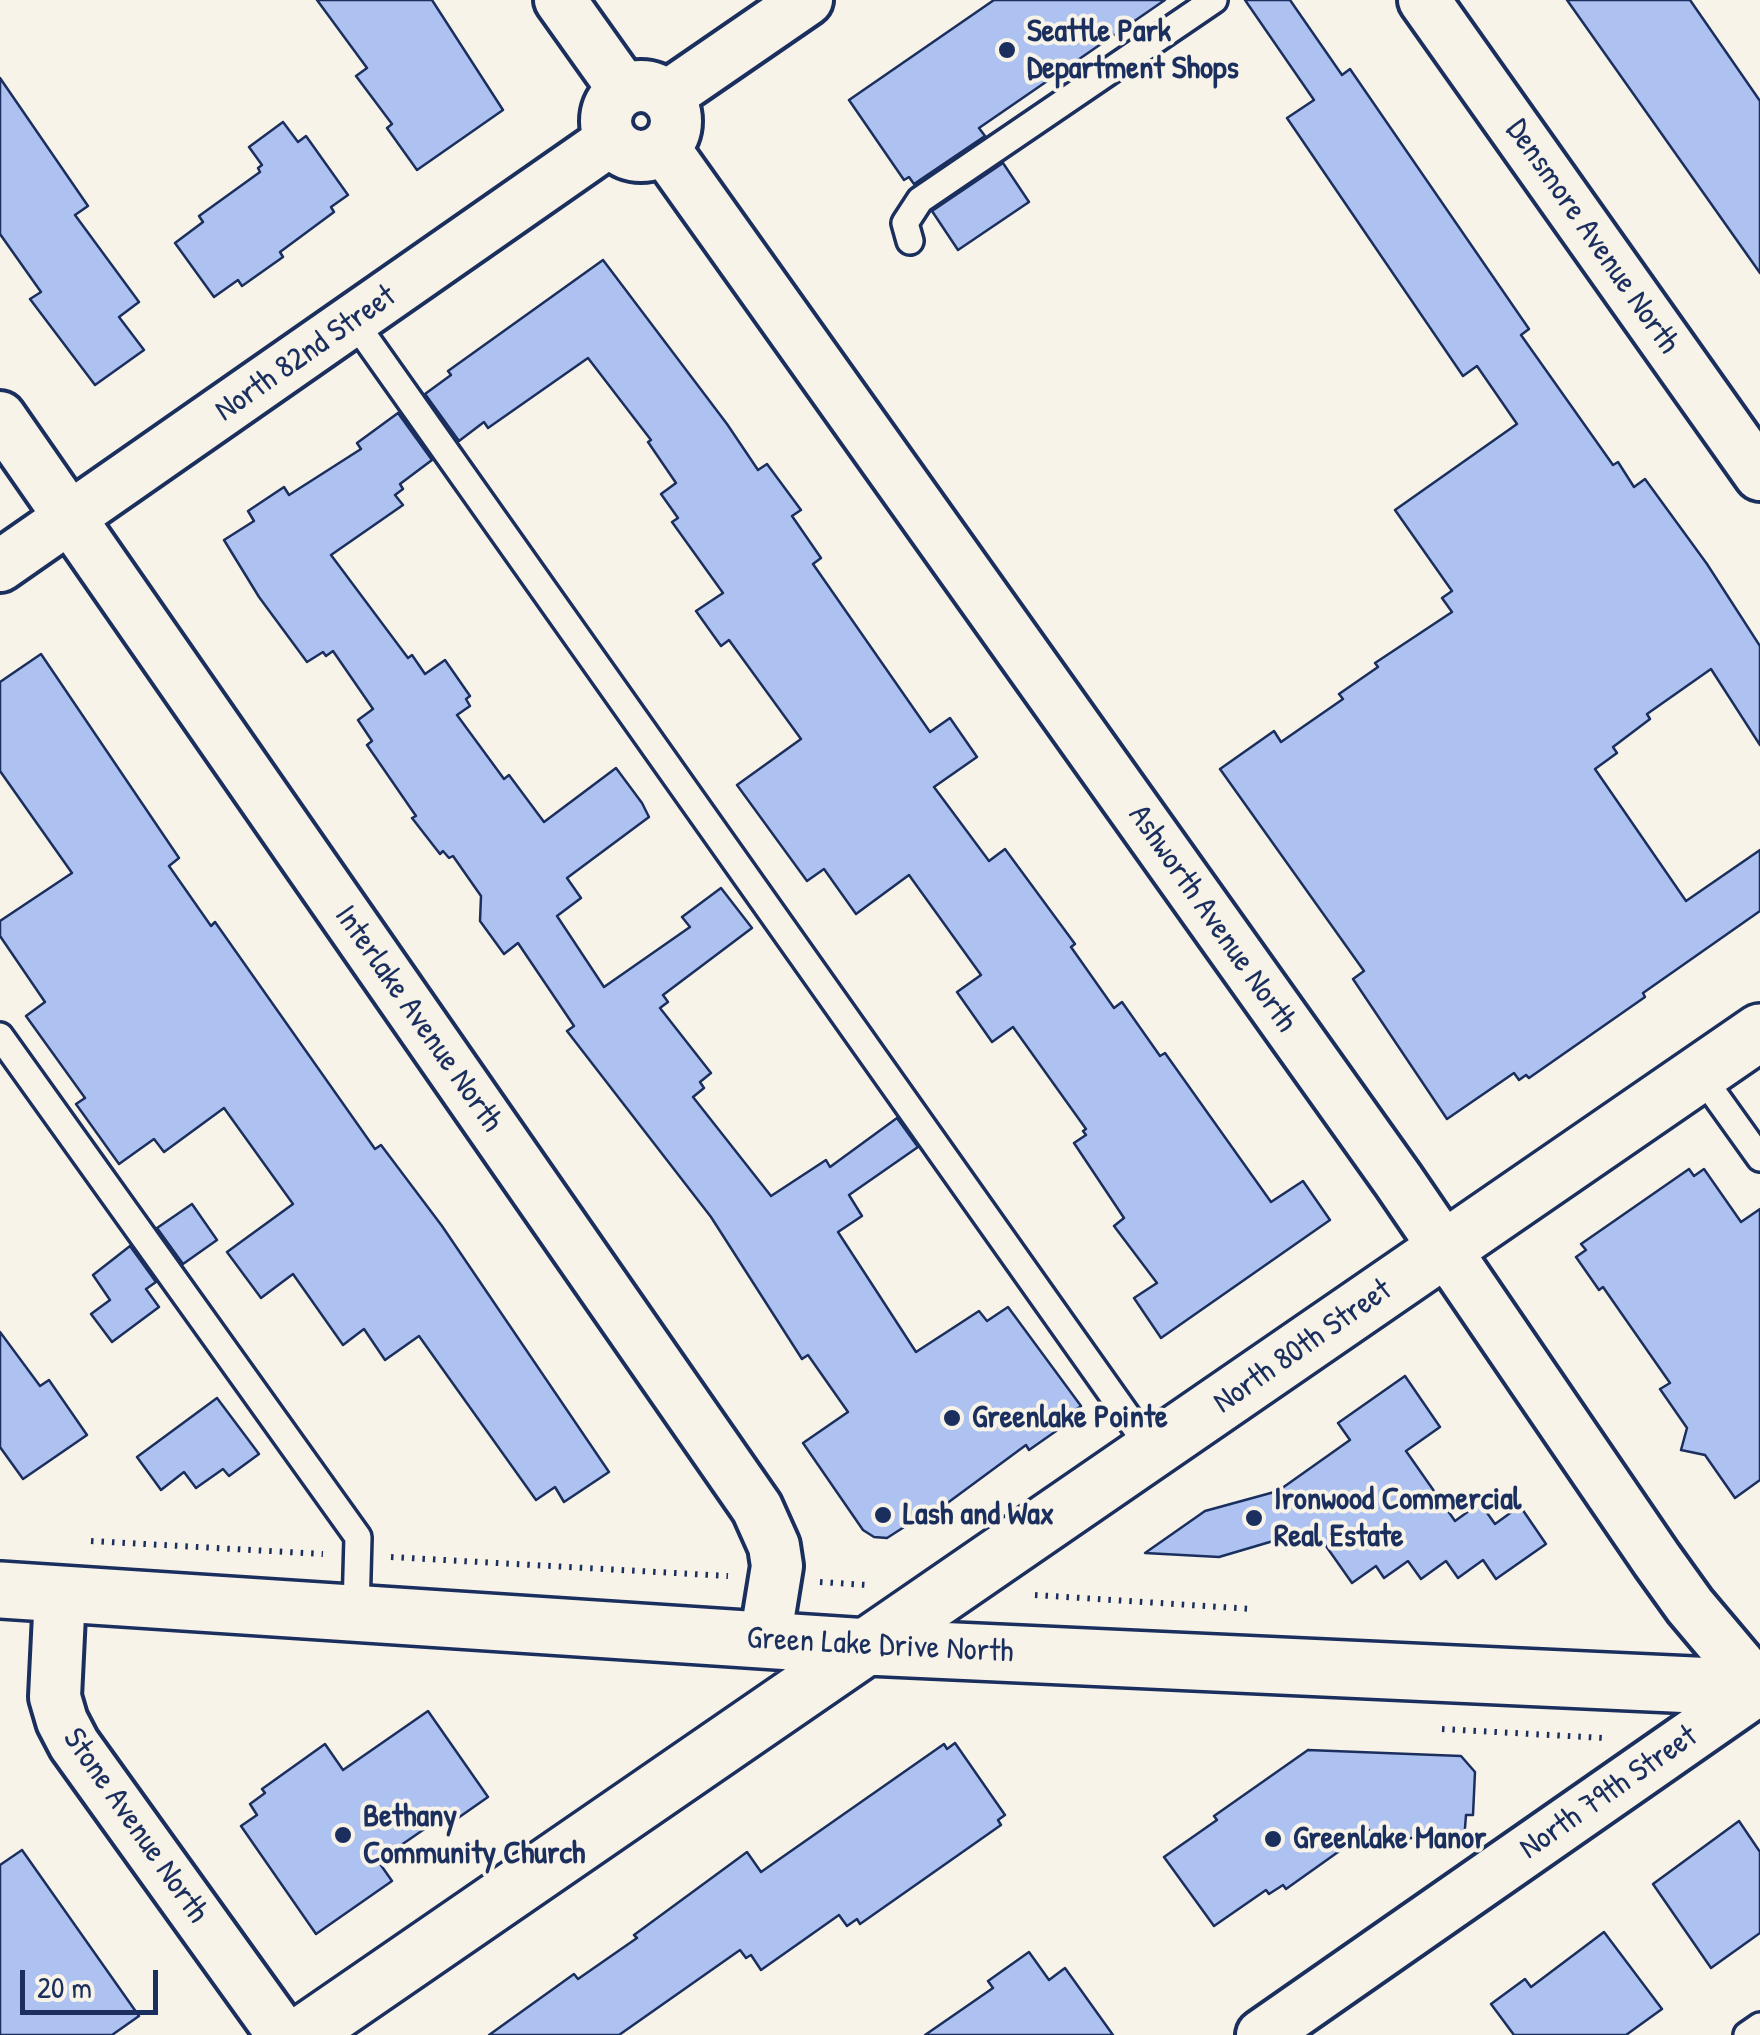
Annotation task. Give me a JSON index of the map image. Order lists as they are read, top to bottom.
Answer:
{
  "streets": {
    "street": [
      "Densmore Avenue North",
      "North 82nd Street",
      "Ashworth Avenue North",
      "Interlake Avenue North",
      "North 80th Street",
      "Green Lake Drive North",
      "North 79th Street",
      "Stone Avenue North"
    ]
  },
  "crossings": [
    ["North 82nd Street", "Ashworth Avenue North"],
    ["North 82nd Street", "Interlake Avenue North"],
    ["Ashworth Avenue North", "North 80th Street"],
    ["Ashworth Avenue North", "Green Lake Drive North"],
    ["Ashworth Avenue North", "North 79th Street"],
    ["Interlake Avenue North", "Green Lake Drive North"],
    ["North 80th Street", "Green Lake Drive North"],
    ["Green Lake Drive North", "North 79th Street"],
    ["Green Lake Drive North", "Stone Avenue North"]
  ],
  "places": [
    "Seattle Park Department Shops",
    "Greenlake Pointe",
    "Lash and Wax",
    "Ironwood Commercial Real Estate",
    "Bethany Community Church",
    "Greenlake Manor"
  ],
  "scale_bar": "20 m"
}
